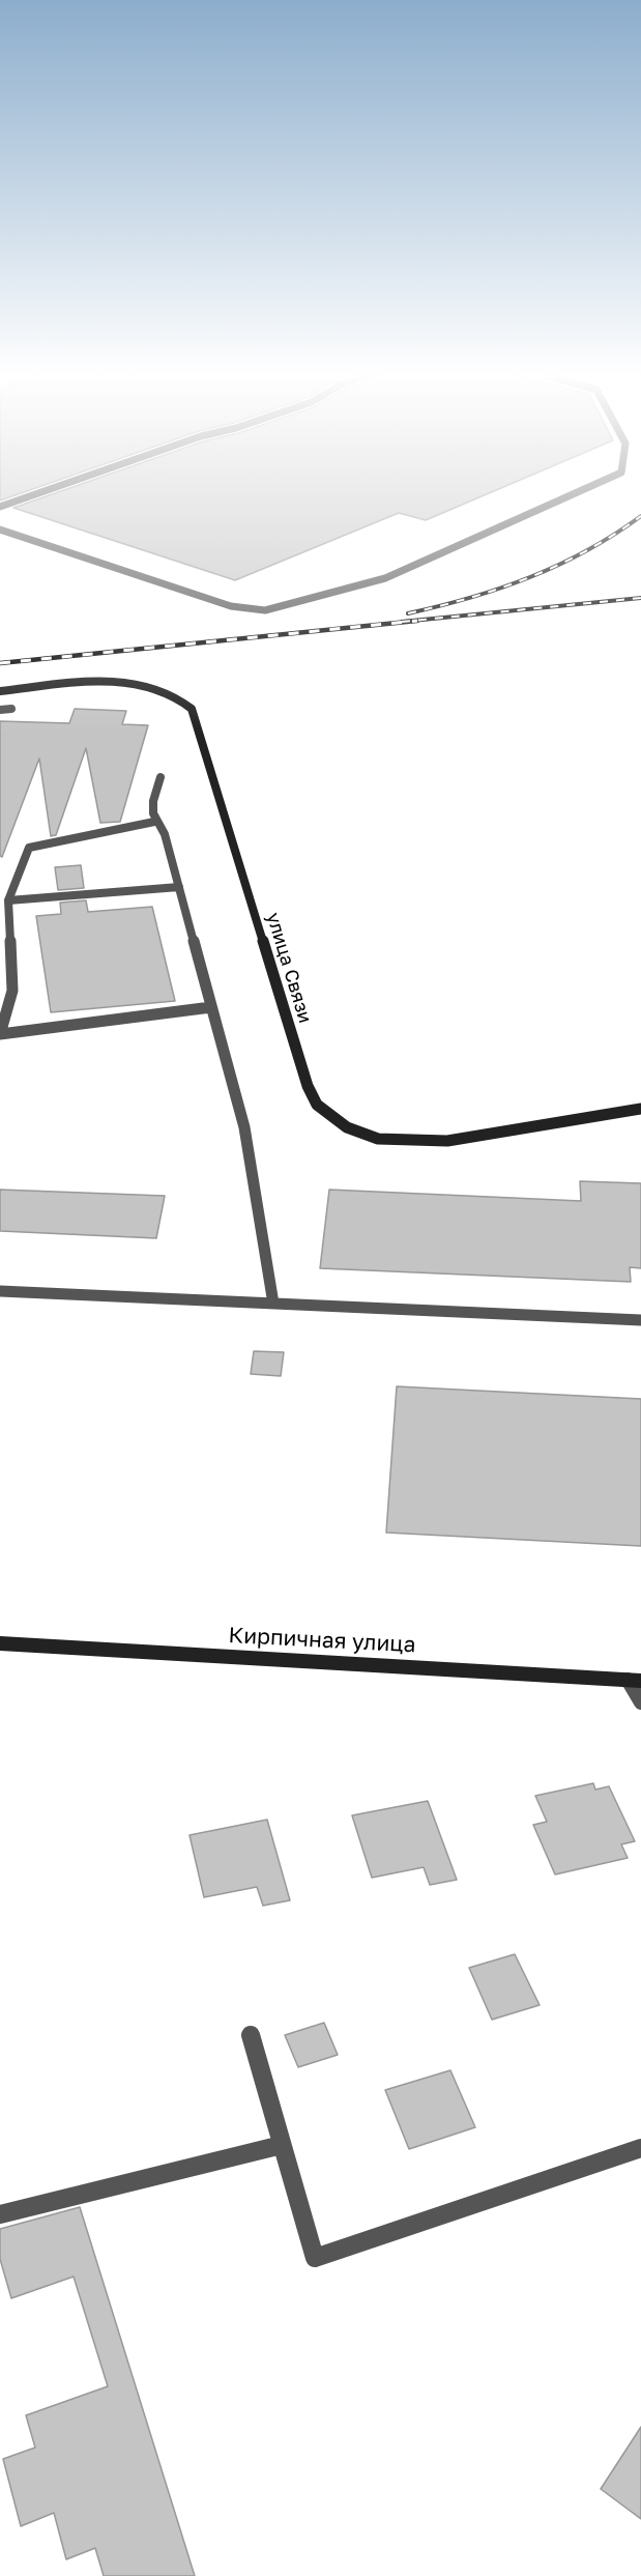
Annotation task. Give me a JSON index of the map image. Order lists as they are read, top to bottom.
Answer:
{
  "streets": {
    "street": ["улица Связи", "Кирпичная улица"]
  }
}
